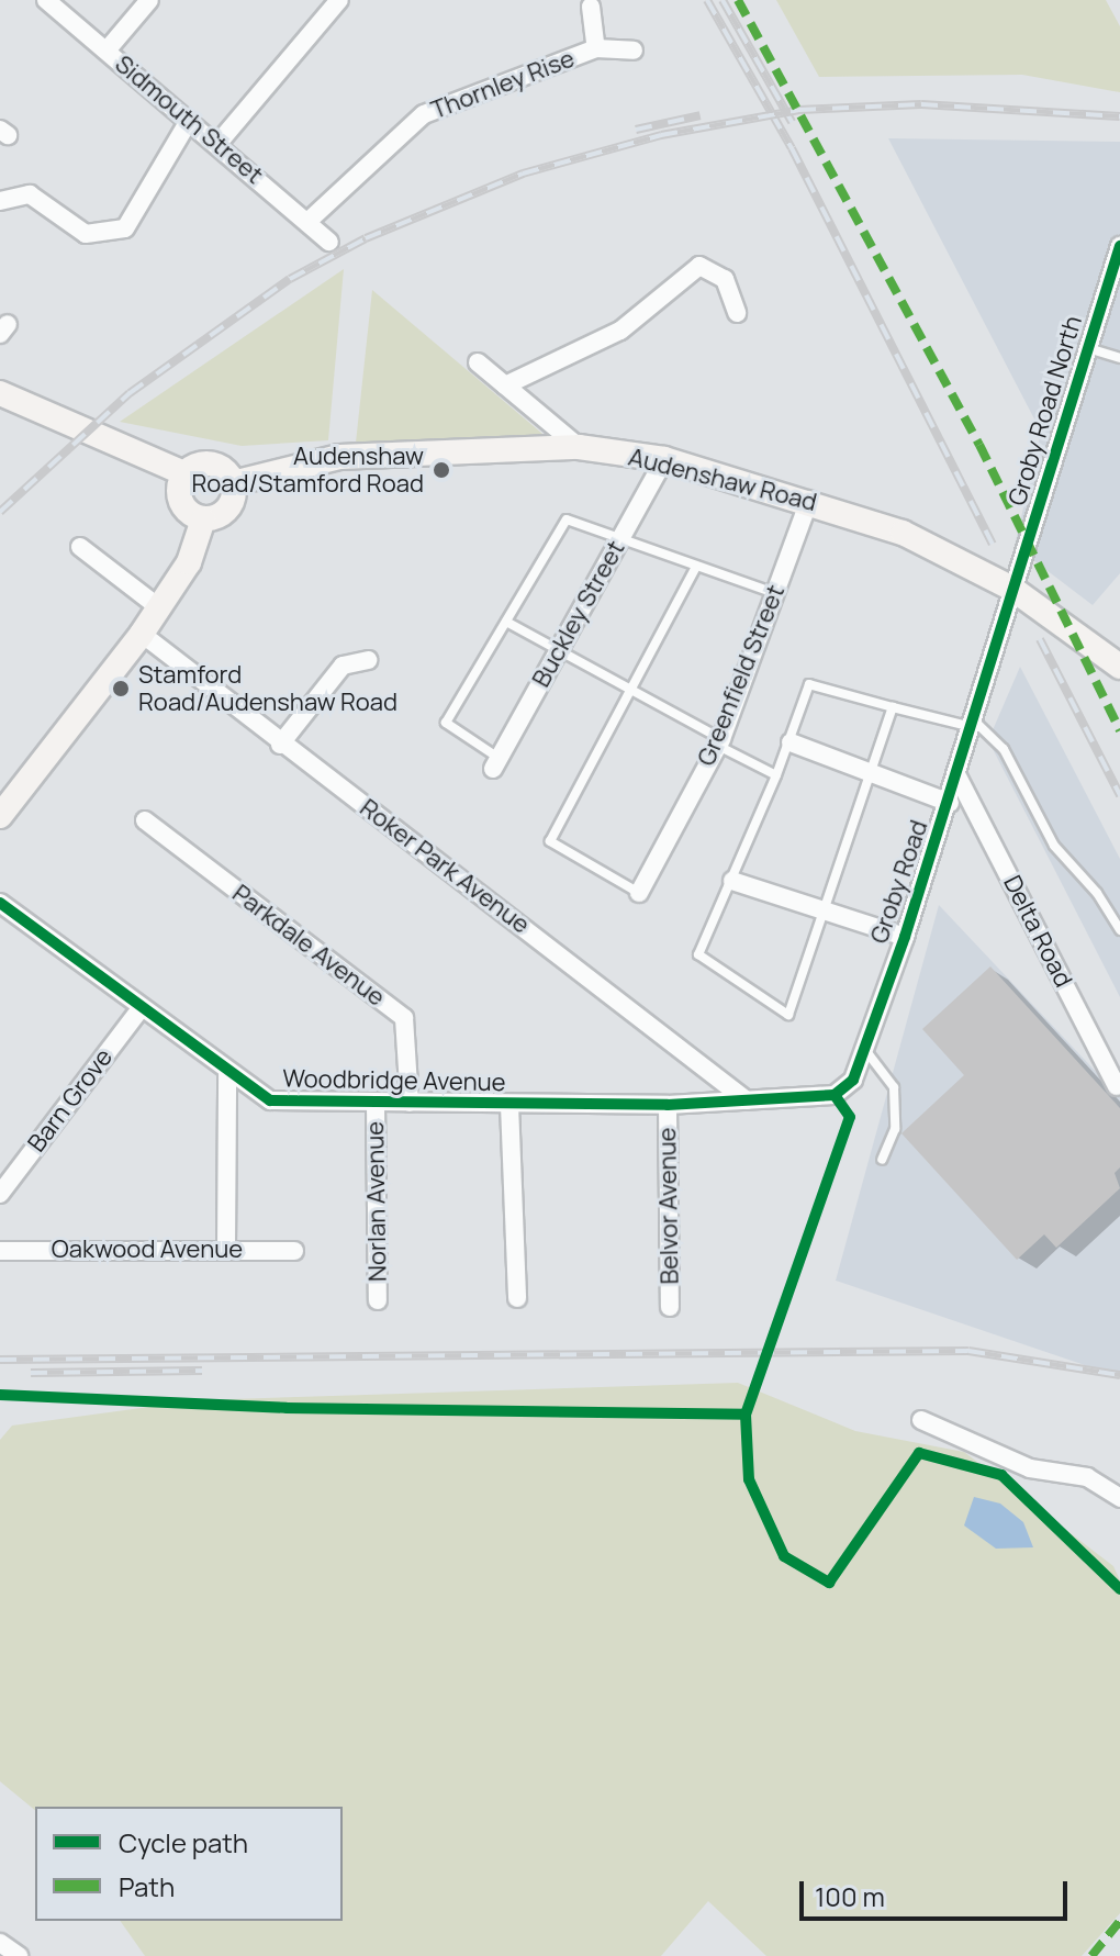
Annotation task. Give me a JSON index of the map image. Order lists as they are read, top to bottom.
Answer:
{
  "streets": {
    "main road": ["Audenshaw Road"],
    "street": [
      "Thornley Rise",
      "Sidmouth Street",
      "Groby Road North",
      "Buckley Street",
      "Greenfield Street",
      "Roker Park Avenue",
      "Groby Road",
      "Delta Road",
      "Parkdale Avenue",
      "Woodbridge Avenue",
      "Barn Grove",
      "Norlan Avenue",
      "Belvor Avenue",
      "Oakwood Avenue"
    ]
  },
  "crossings": [
    ["Thornley Rise", "Sidmouth Street"],
    ["Groby Road North", "Audenshaw Road"],
    ["Groby Road North", "Groby Road"],
    ["Audenshaw Road", "Buckley Street"],
    ["Audenshaw Road", "Greenfield Street"],
    ["Audenshaw Road", "Groby Road"],
    ["Roker Park Avenue", "Groby Road"],
    ["Roker Park Avenue", "Woodbridge Avenue"],
    ["Groby Road", "Delta Road"],
    ["Groby Road", "Woodbridge Avenue"],
    ["Parkdale Avenue", "Woodbridge Avenue"],
    ["Woodbridge Avenue", "Barn Grove"],
    ["Woodbridge Avenue", "Norlan Avenue"],
    ["Woodbridge Avenue", "Belvor Avenue"]
  ],
  "places": ["Audenshaw Road/Stamford Road", "Stamford Road/Audenshaw Road"],
  "legend": ["Cycle path", "Path"],
  "scale_bar": "100 m"
}
